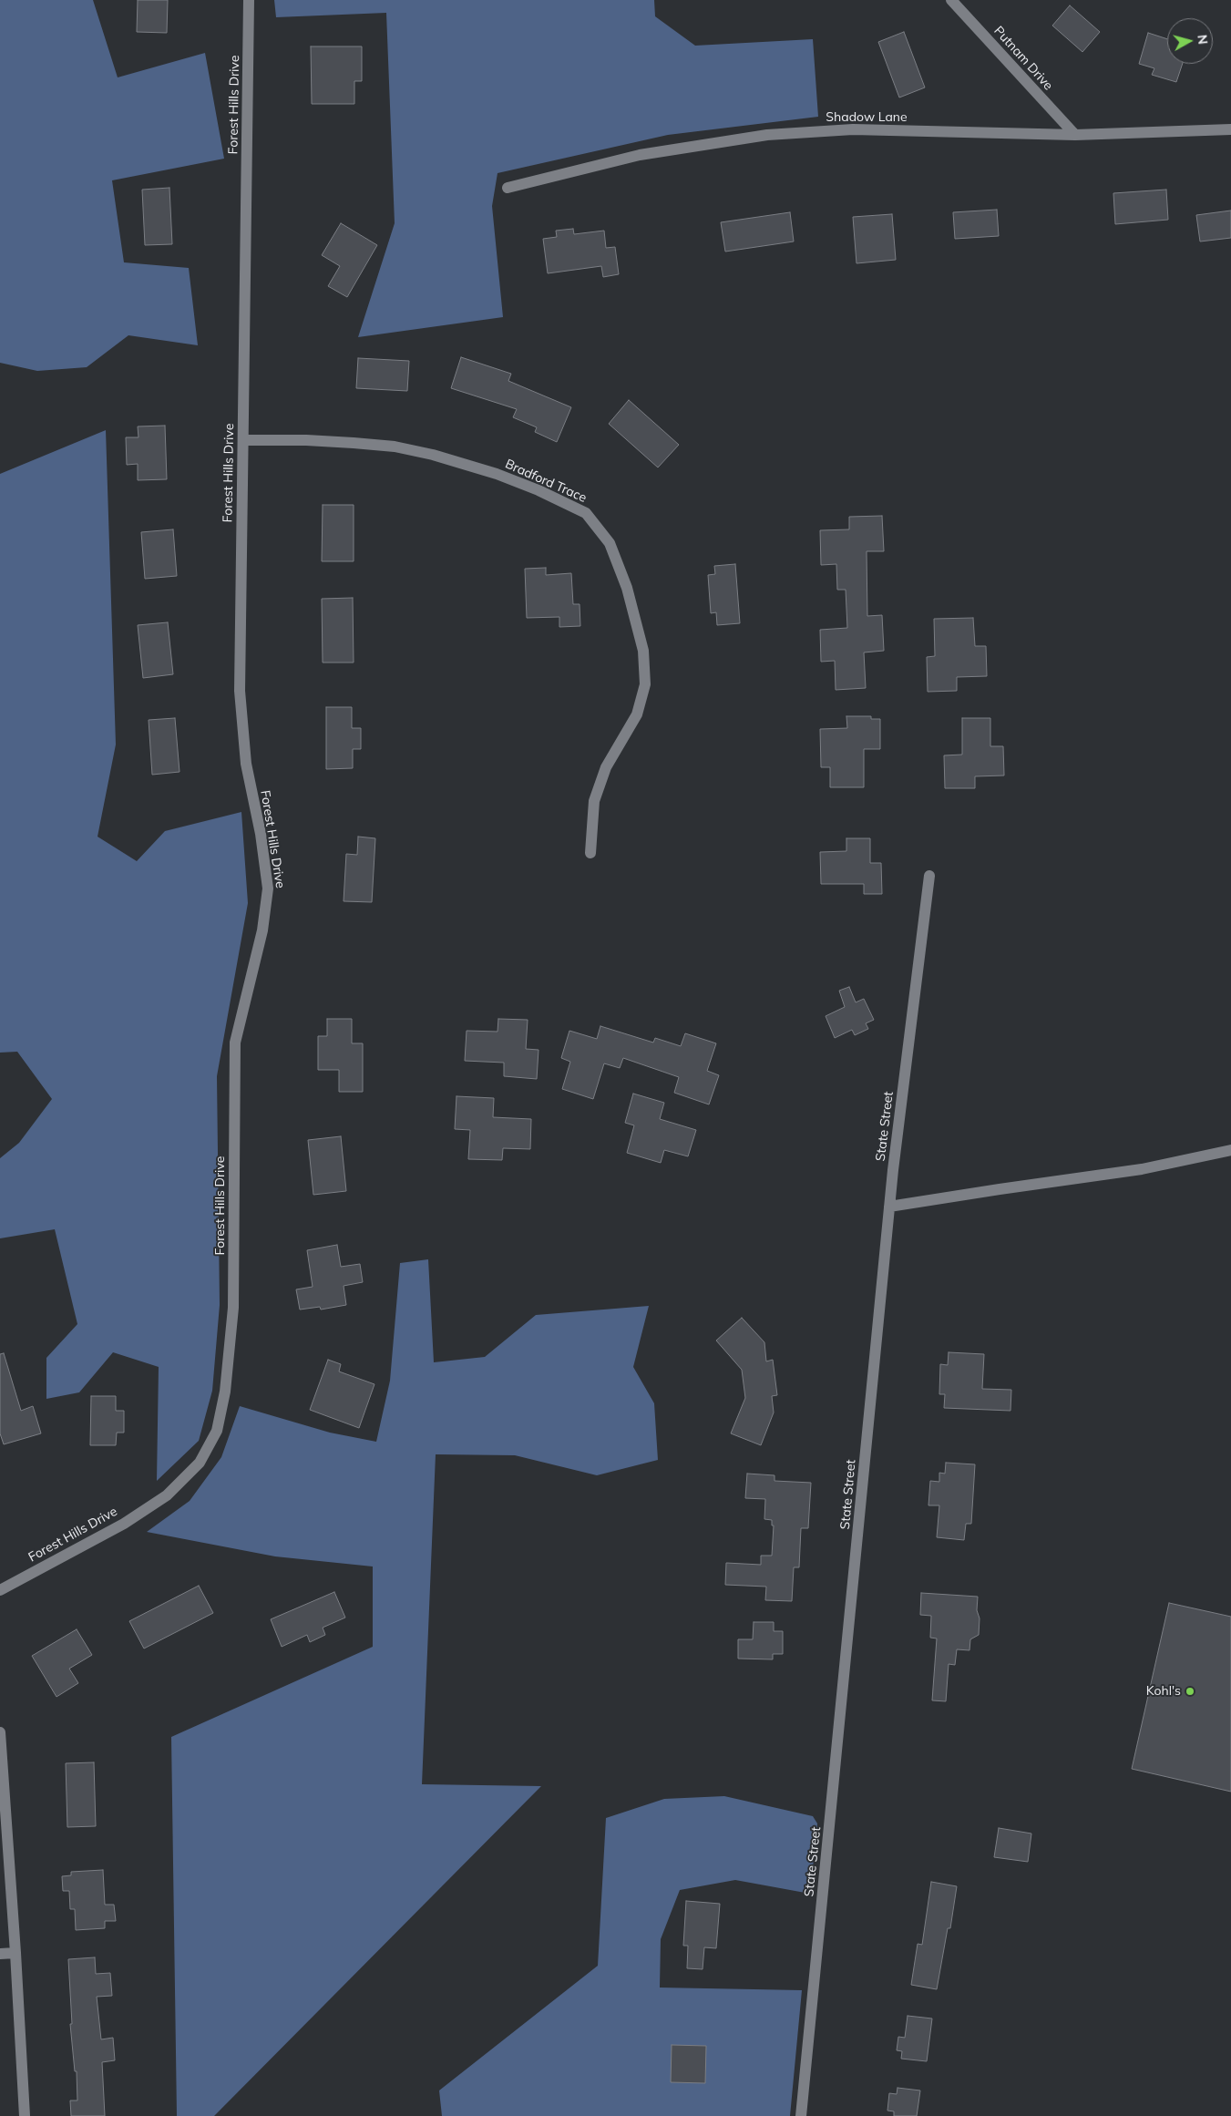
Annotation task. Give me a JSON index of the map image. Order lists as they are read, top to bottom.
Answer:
{
  "streets": {
    "street": [
      "Putnam Drive",
      "Forest Hills Drive",
      "Shadow Lane",
      "Bradford Trace",
      "State Street"
    ]
  },
  "crossings": [
    ["Putnam Drive", "Shadow Lane"],
    ["Forest Hills Drive", "Bradford Trace"]
  ],
  "places": ["Kohl's"],
  "north": "right"
}
